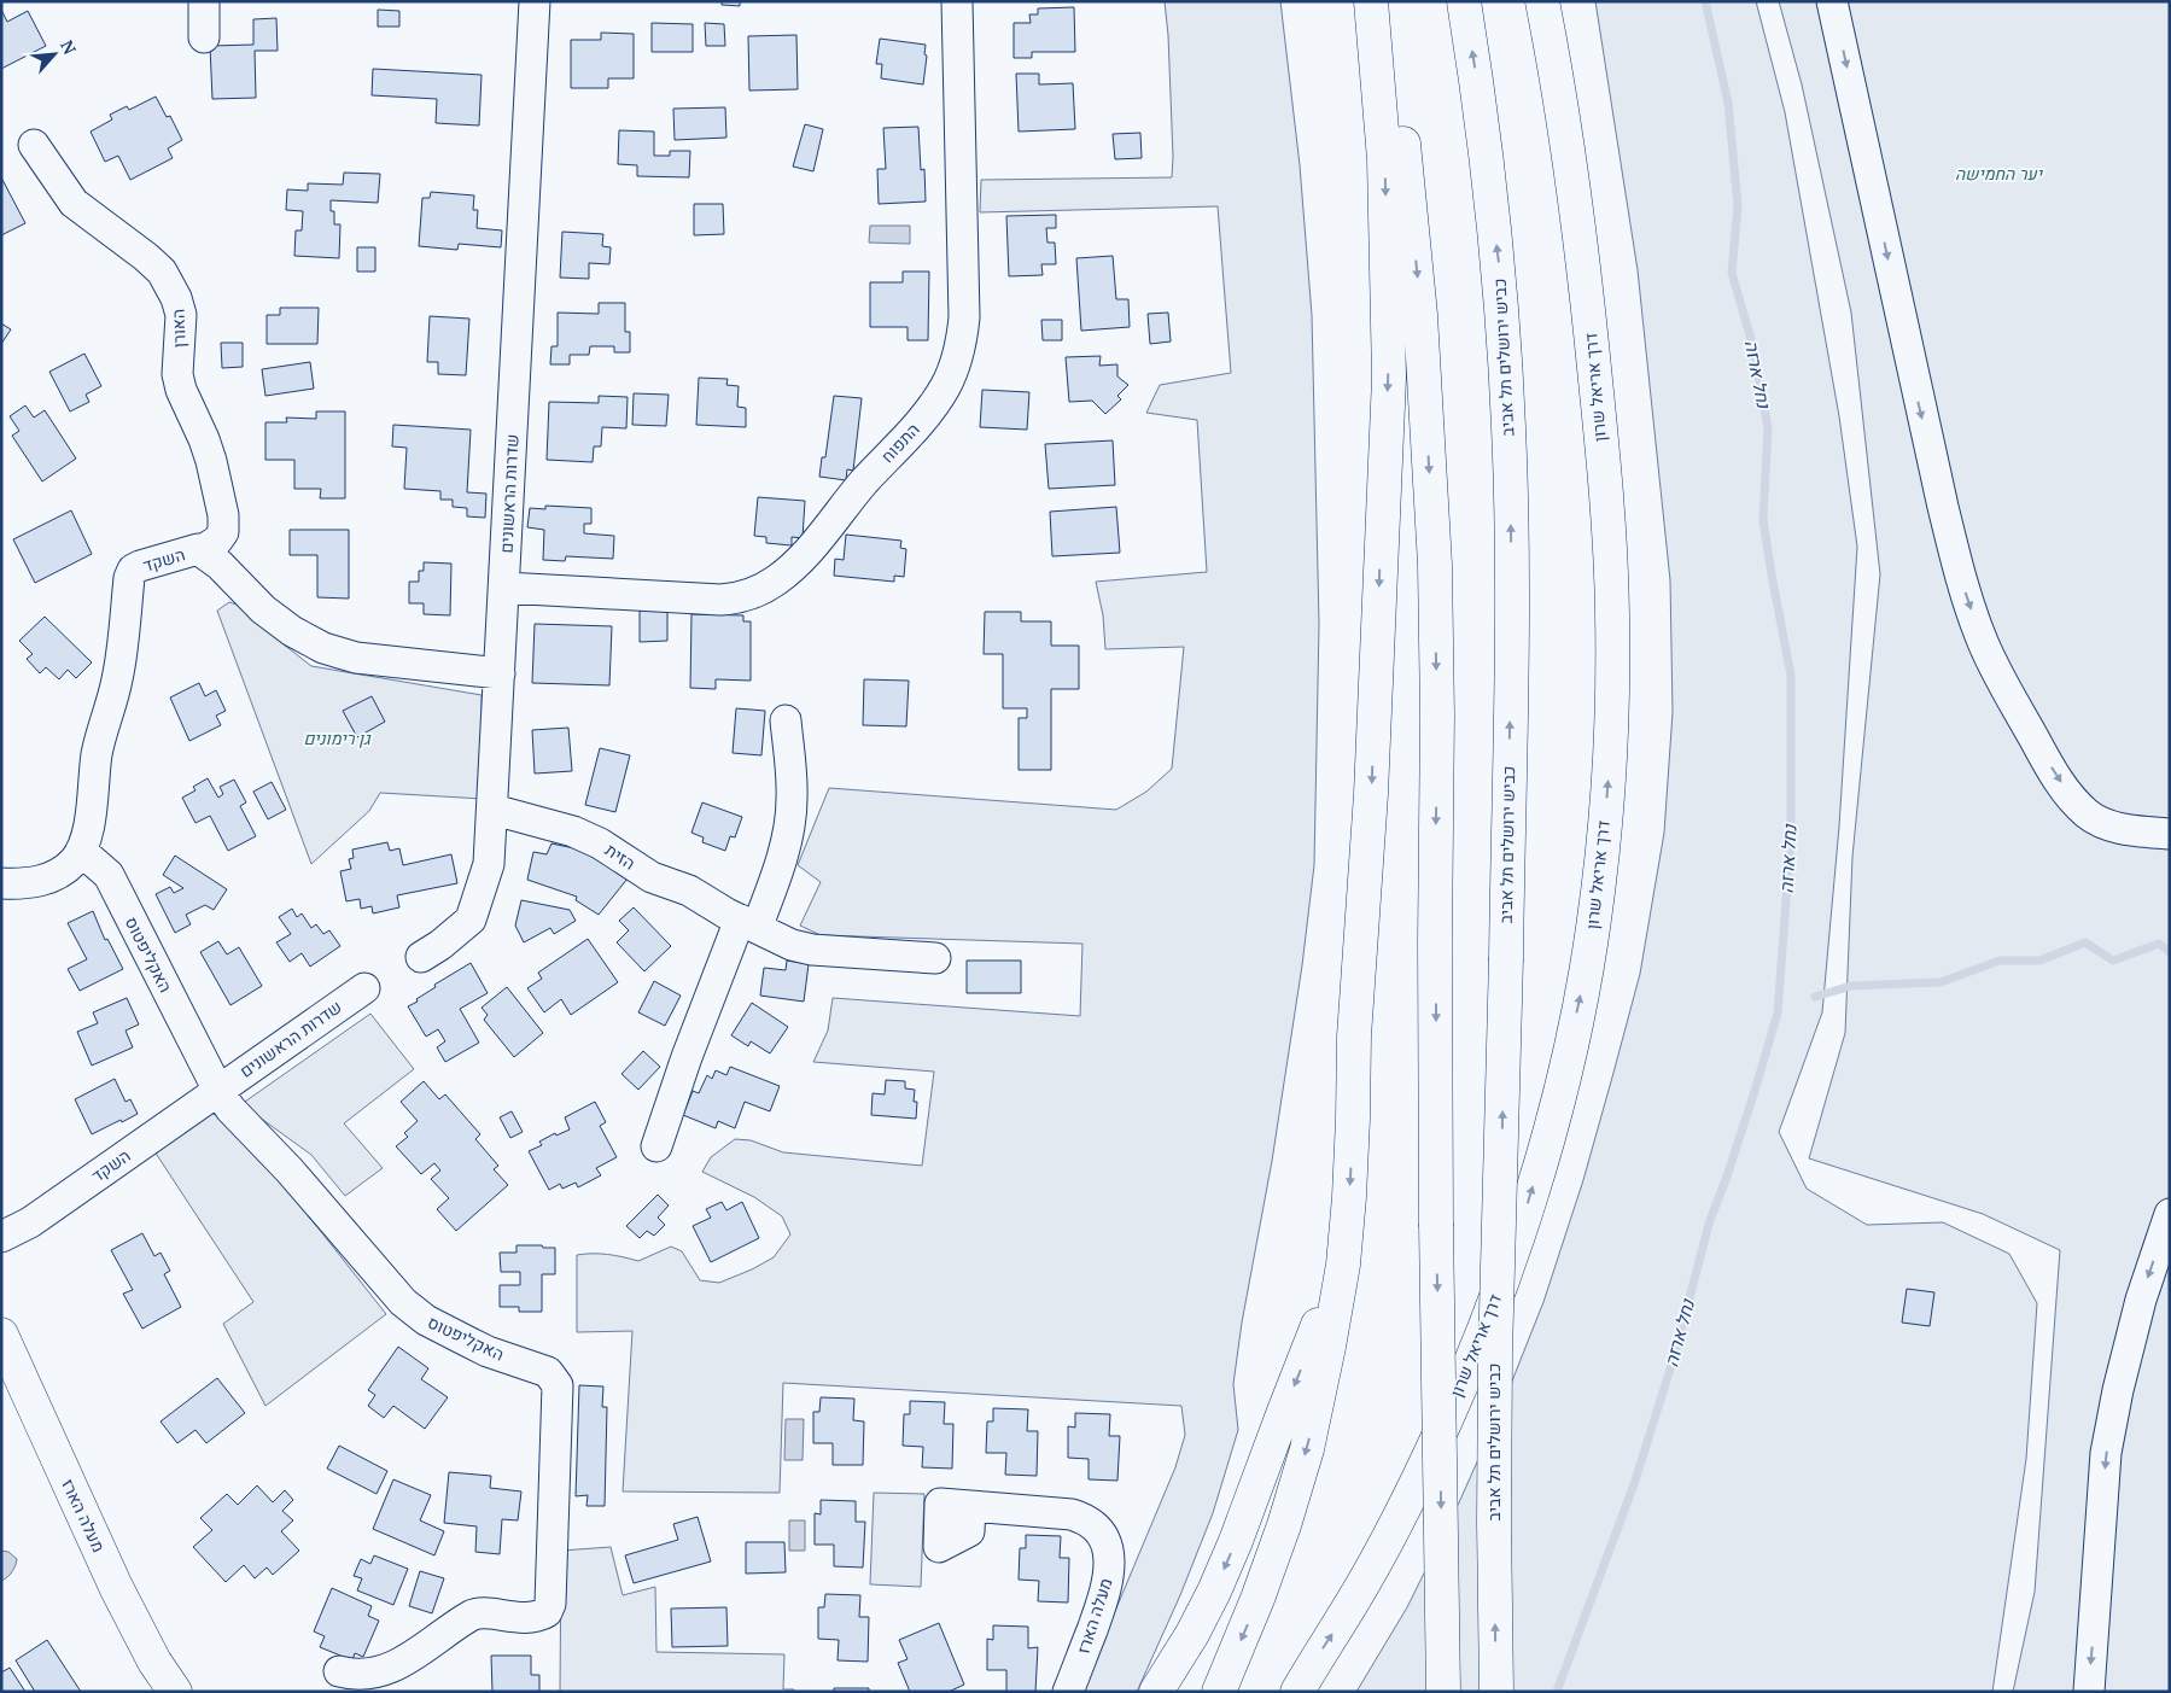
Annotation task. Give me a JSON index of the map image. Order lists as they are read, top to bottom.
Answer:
{
  "streets": {
    "main road": ["כביש ירושלים תל אביב", "דרך אריאל שרון", "מעלה הארז"],
    "street": [
      "האורן",
      "התפוח",
      "שדרות הראשונים",
      "השקד",
      "הזית",
      "האקליפטוס"
    ]
  },
  "crossings": [
    ["האורן", "השקד"],
    ["התפוח", "שדרות הראשונים"],
    ["שדרות הראשונים", "השקד"],
    ["שדרות הראשונים", "הזית"],
    ["שדרות הראשונים", "האקליפטוס"],
    ["השקד", "האקליפטוס"]
  ],
  "water": ["נחל ארזה"],
  "parks": ["יער החמישה", "גן רימונים"],
  "north": "top right"
}
